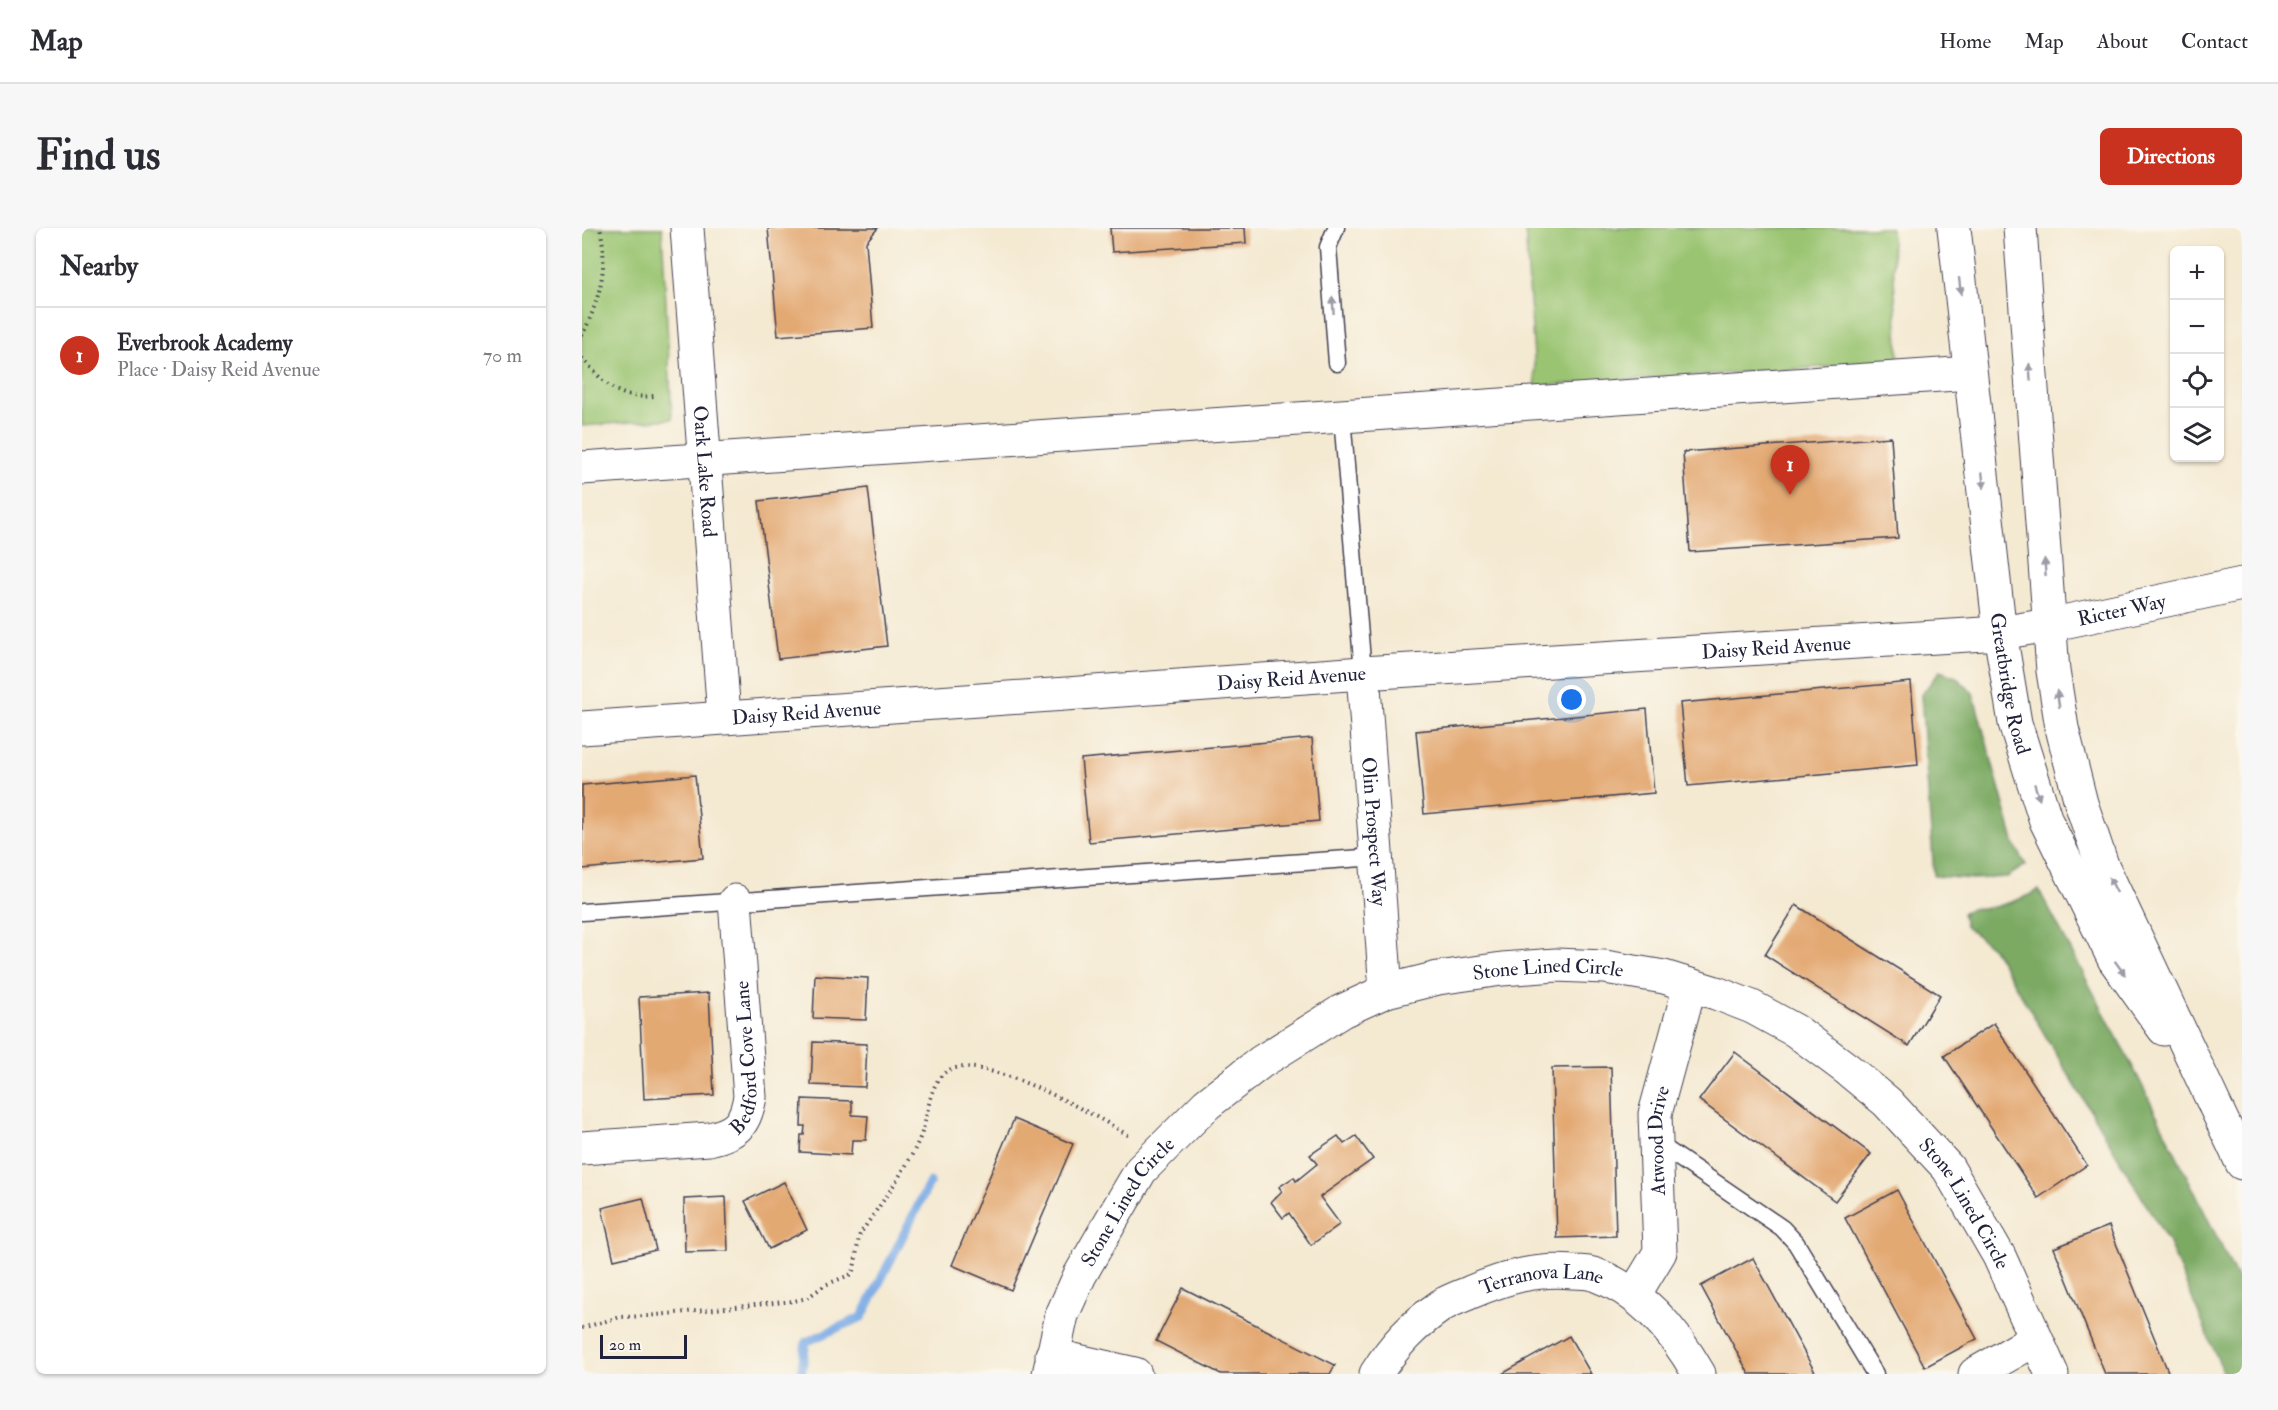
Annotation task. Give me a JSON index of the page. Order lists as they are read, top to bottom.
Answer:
{
  "streets": {
    "street": [
      "Oark Lake Road",
      "Ricter Way",
      "Daisy Reid Avenue",
      "Greatbridge Road",
      "Olin Prospect Way",
      "Stone Lined Circle",
      "Bedford Cove Lane",
      "Atwood Drive",
      "Terranova Lane"
    ]
  },
  "crossings": [
    ["Oark Lake Road", "Daisy Reid Avenue"],
    ["Ricter Way", "Daisy Reid Avenue"],
    ["Ricter Way", "Greatbridge Road"],
    ["Daisy Reid Avenue", "Greatbridge Road"],
    ["Daisy Reid Avenue", "Olin Prospect Way"],
    ["Olin Prospect Way", "Stone Lined Circle"],
    ["Stone Lined Circle", "Atwood Drive"],
    ["Atwood Drive", "Terranova Lane"]
  ],
  "scale_bar": "20 m",
  "page": {
    "header": "Map",
    "nav": [
      "Home",
      "Map",
      "About",
      "Contact"
    ],
    "buttons": "Directions",
    "title": "Find us",
    "heading": "Nearby",
    "map_buttons": ["+", "−"],
    "list": [
      {
        "mark": "1",
        "name": "Everbrook Academy",
        "note": "Place · Daisy Reid Avenue",
        "value": "70 m"
      }
    ],
    "pins": "1",
    "scale": "20 m"
  }
}
